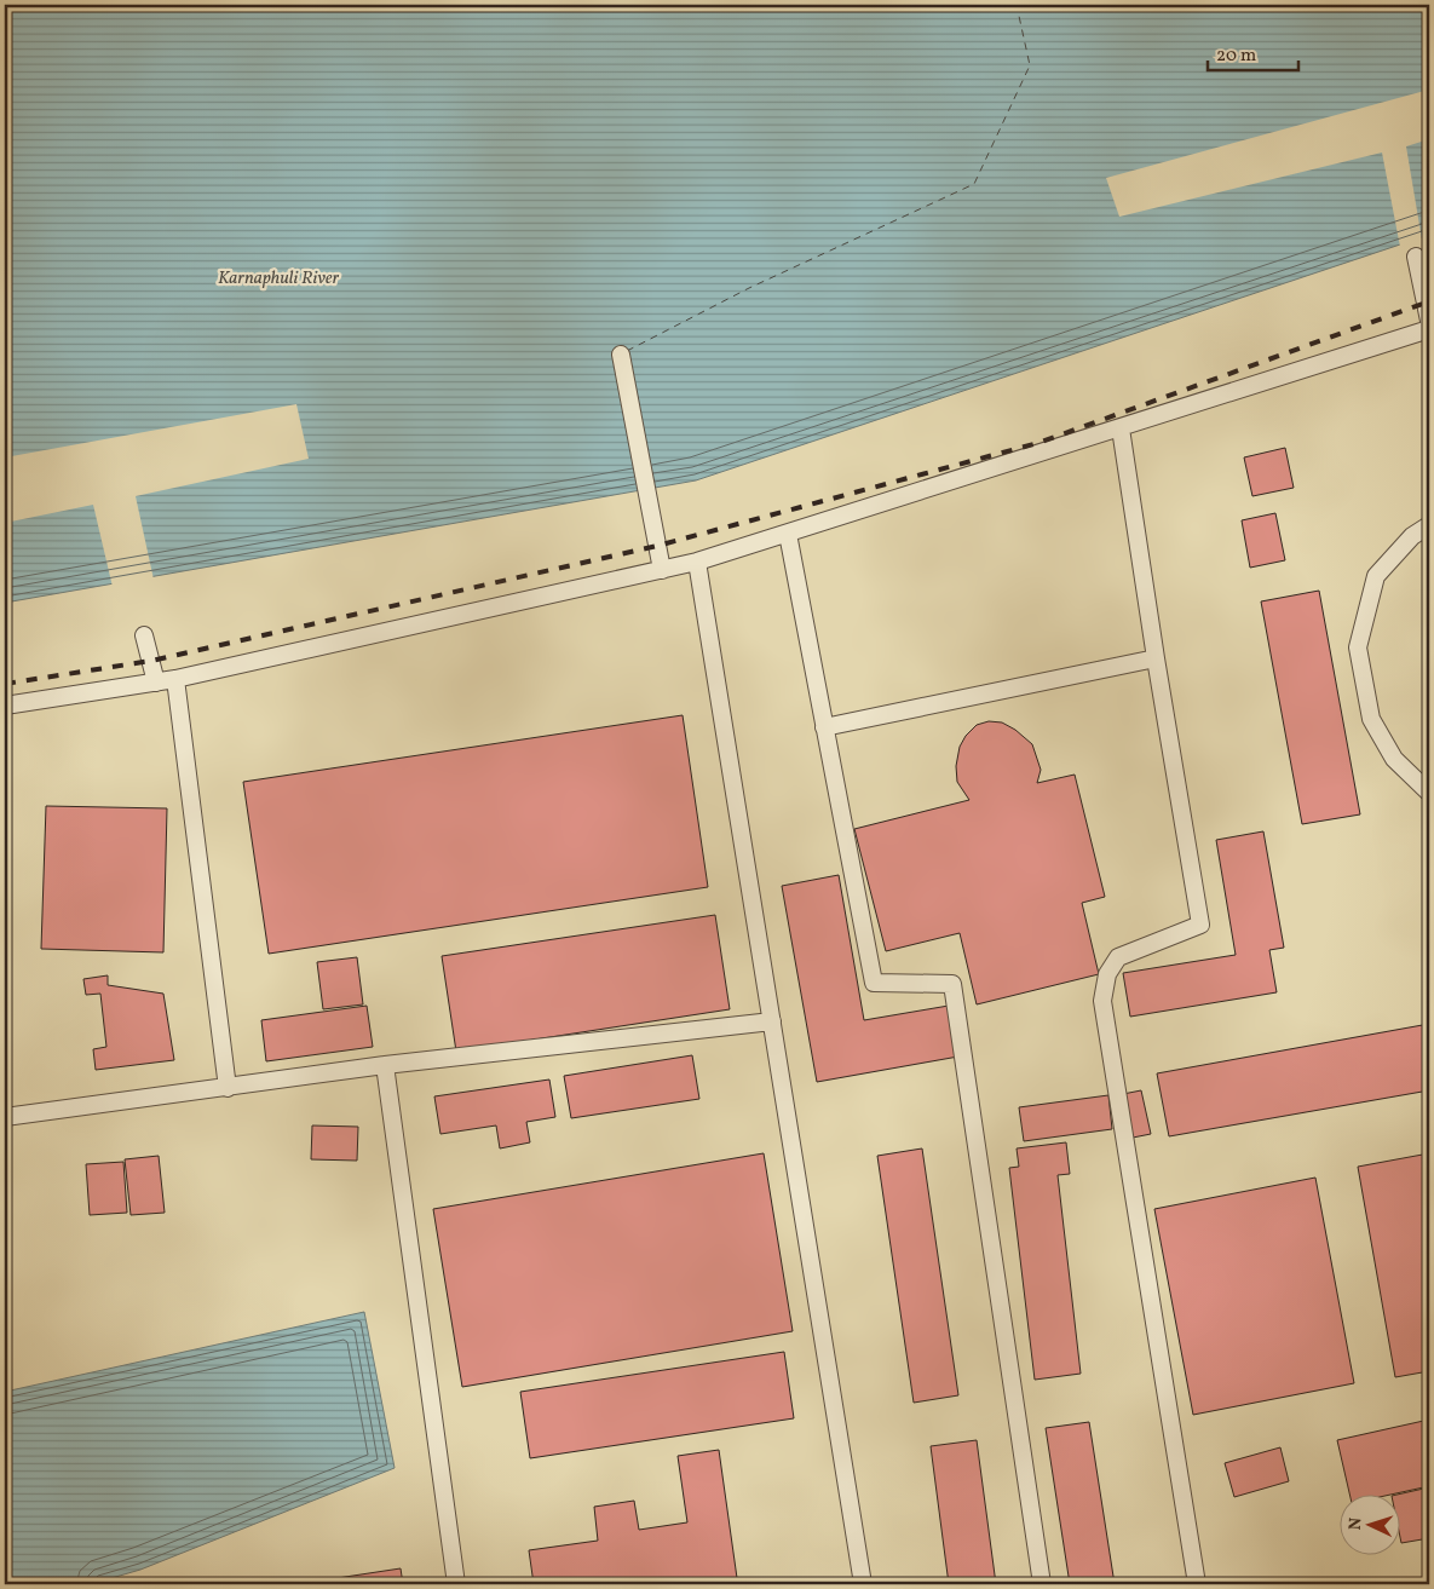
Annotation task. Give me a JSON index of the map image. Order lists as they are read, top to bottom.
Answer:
{
  "water": ["Karnaphuli River"],
  "scale_bar": "20 m",
  "north": "left"
}
